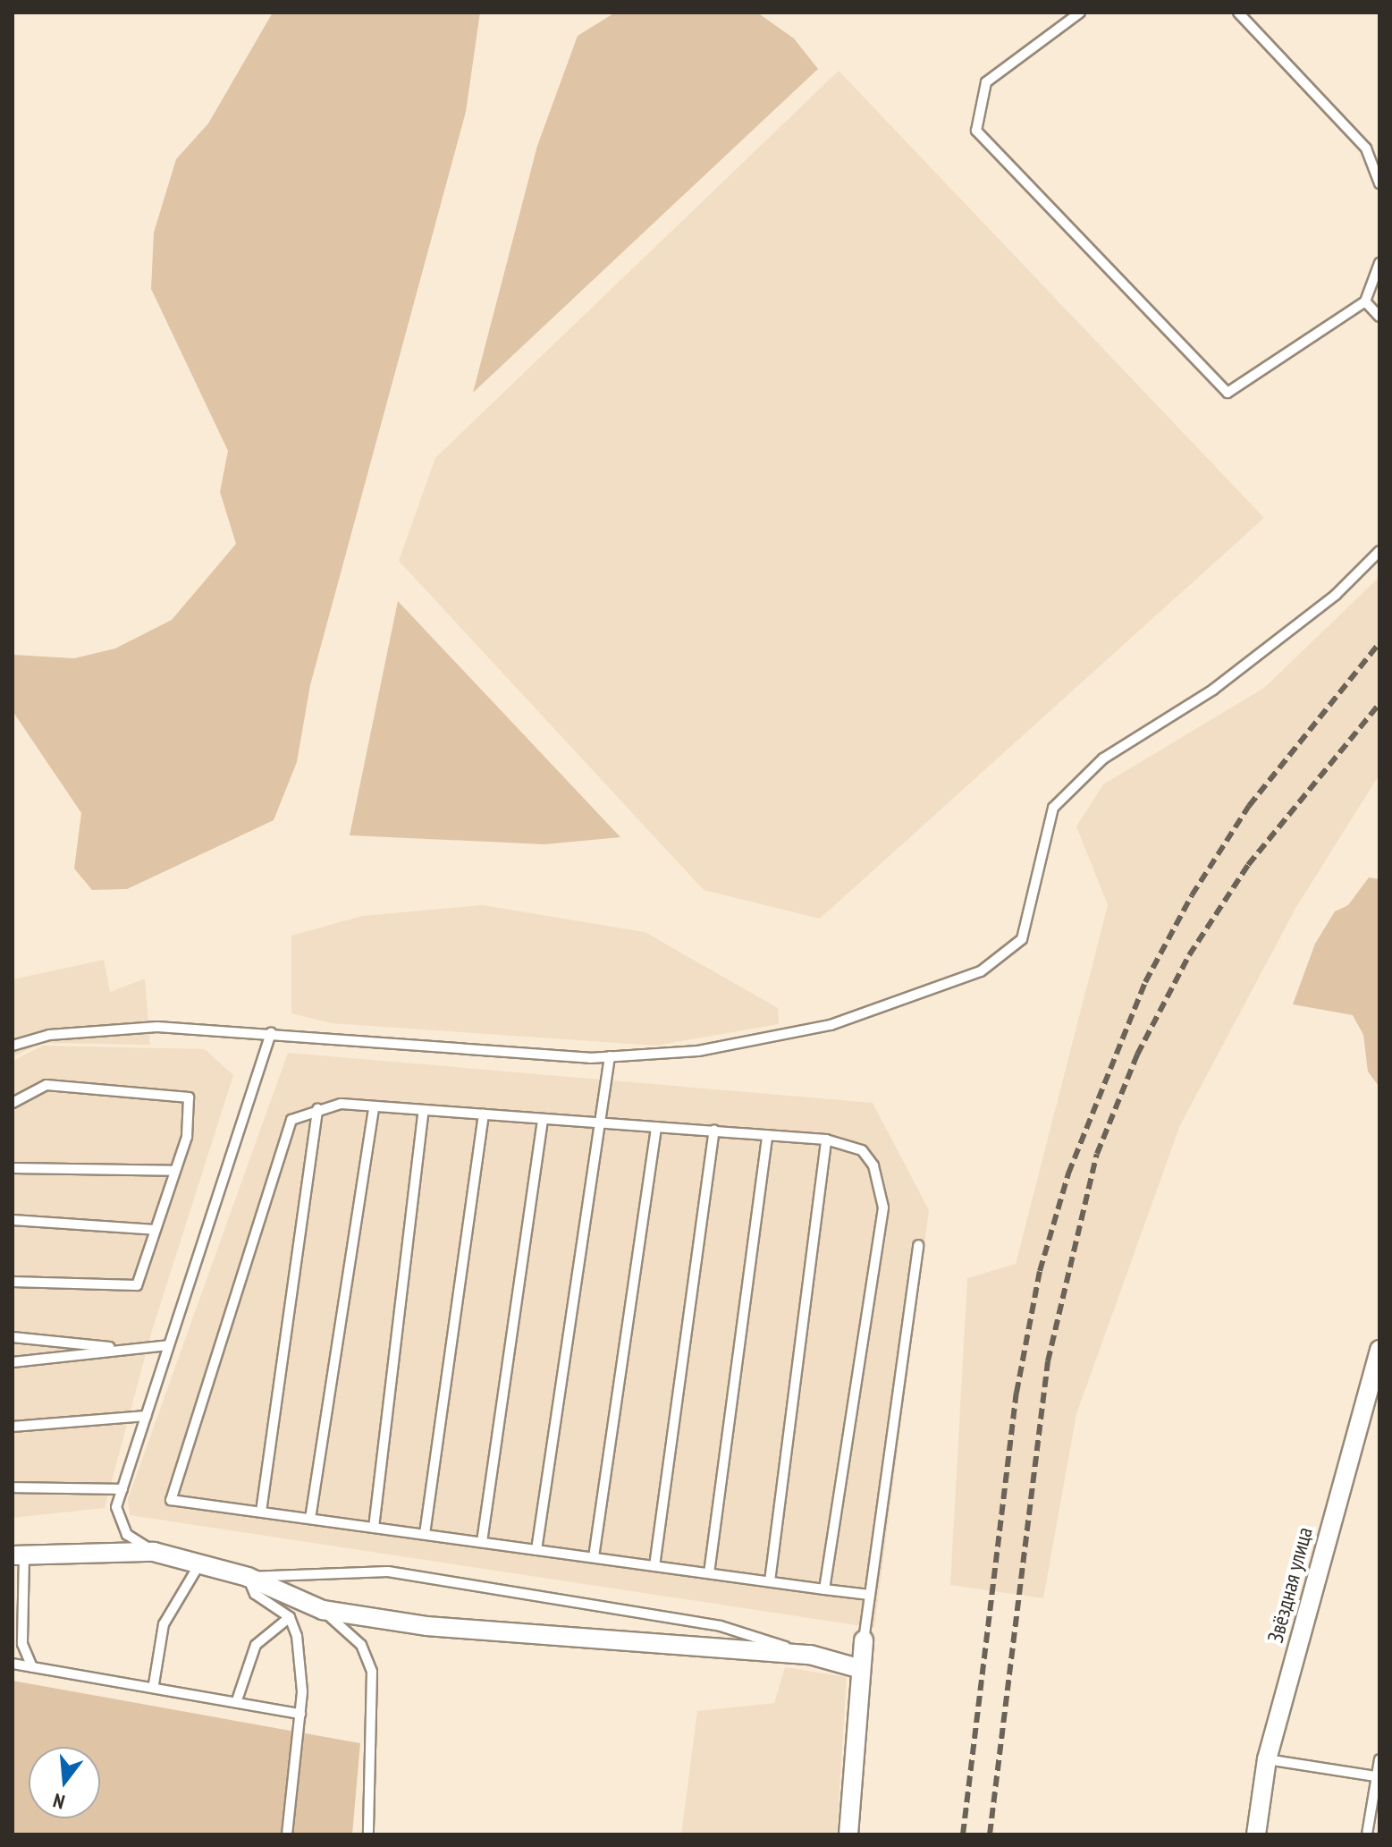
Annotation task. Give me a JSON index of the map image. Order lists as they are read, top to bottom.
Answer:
{
  "streets": {
    "street": ["Звёздная улица"]
  },
  "north": "bottom"
}
